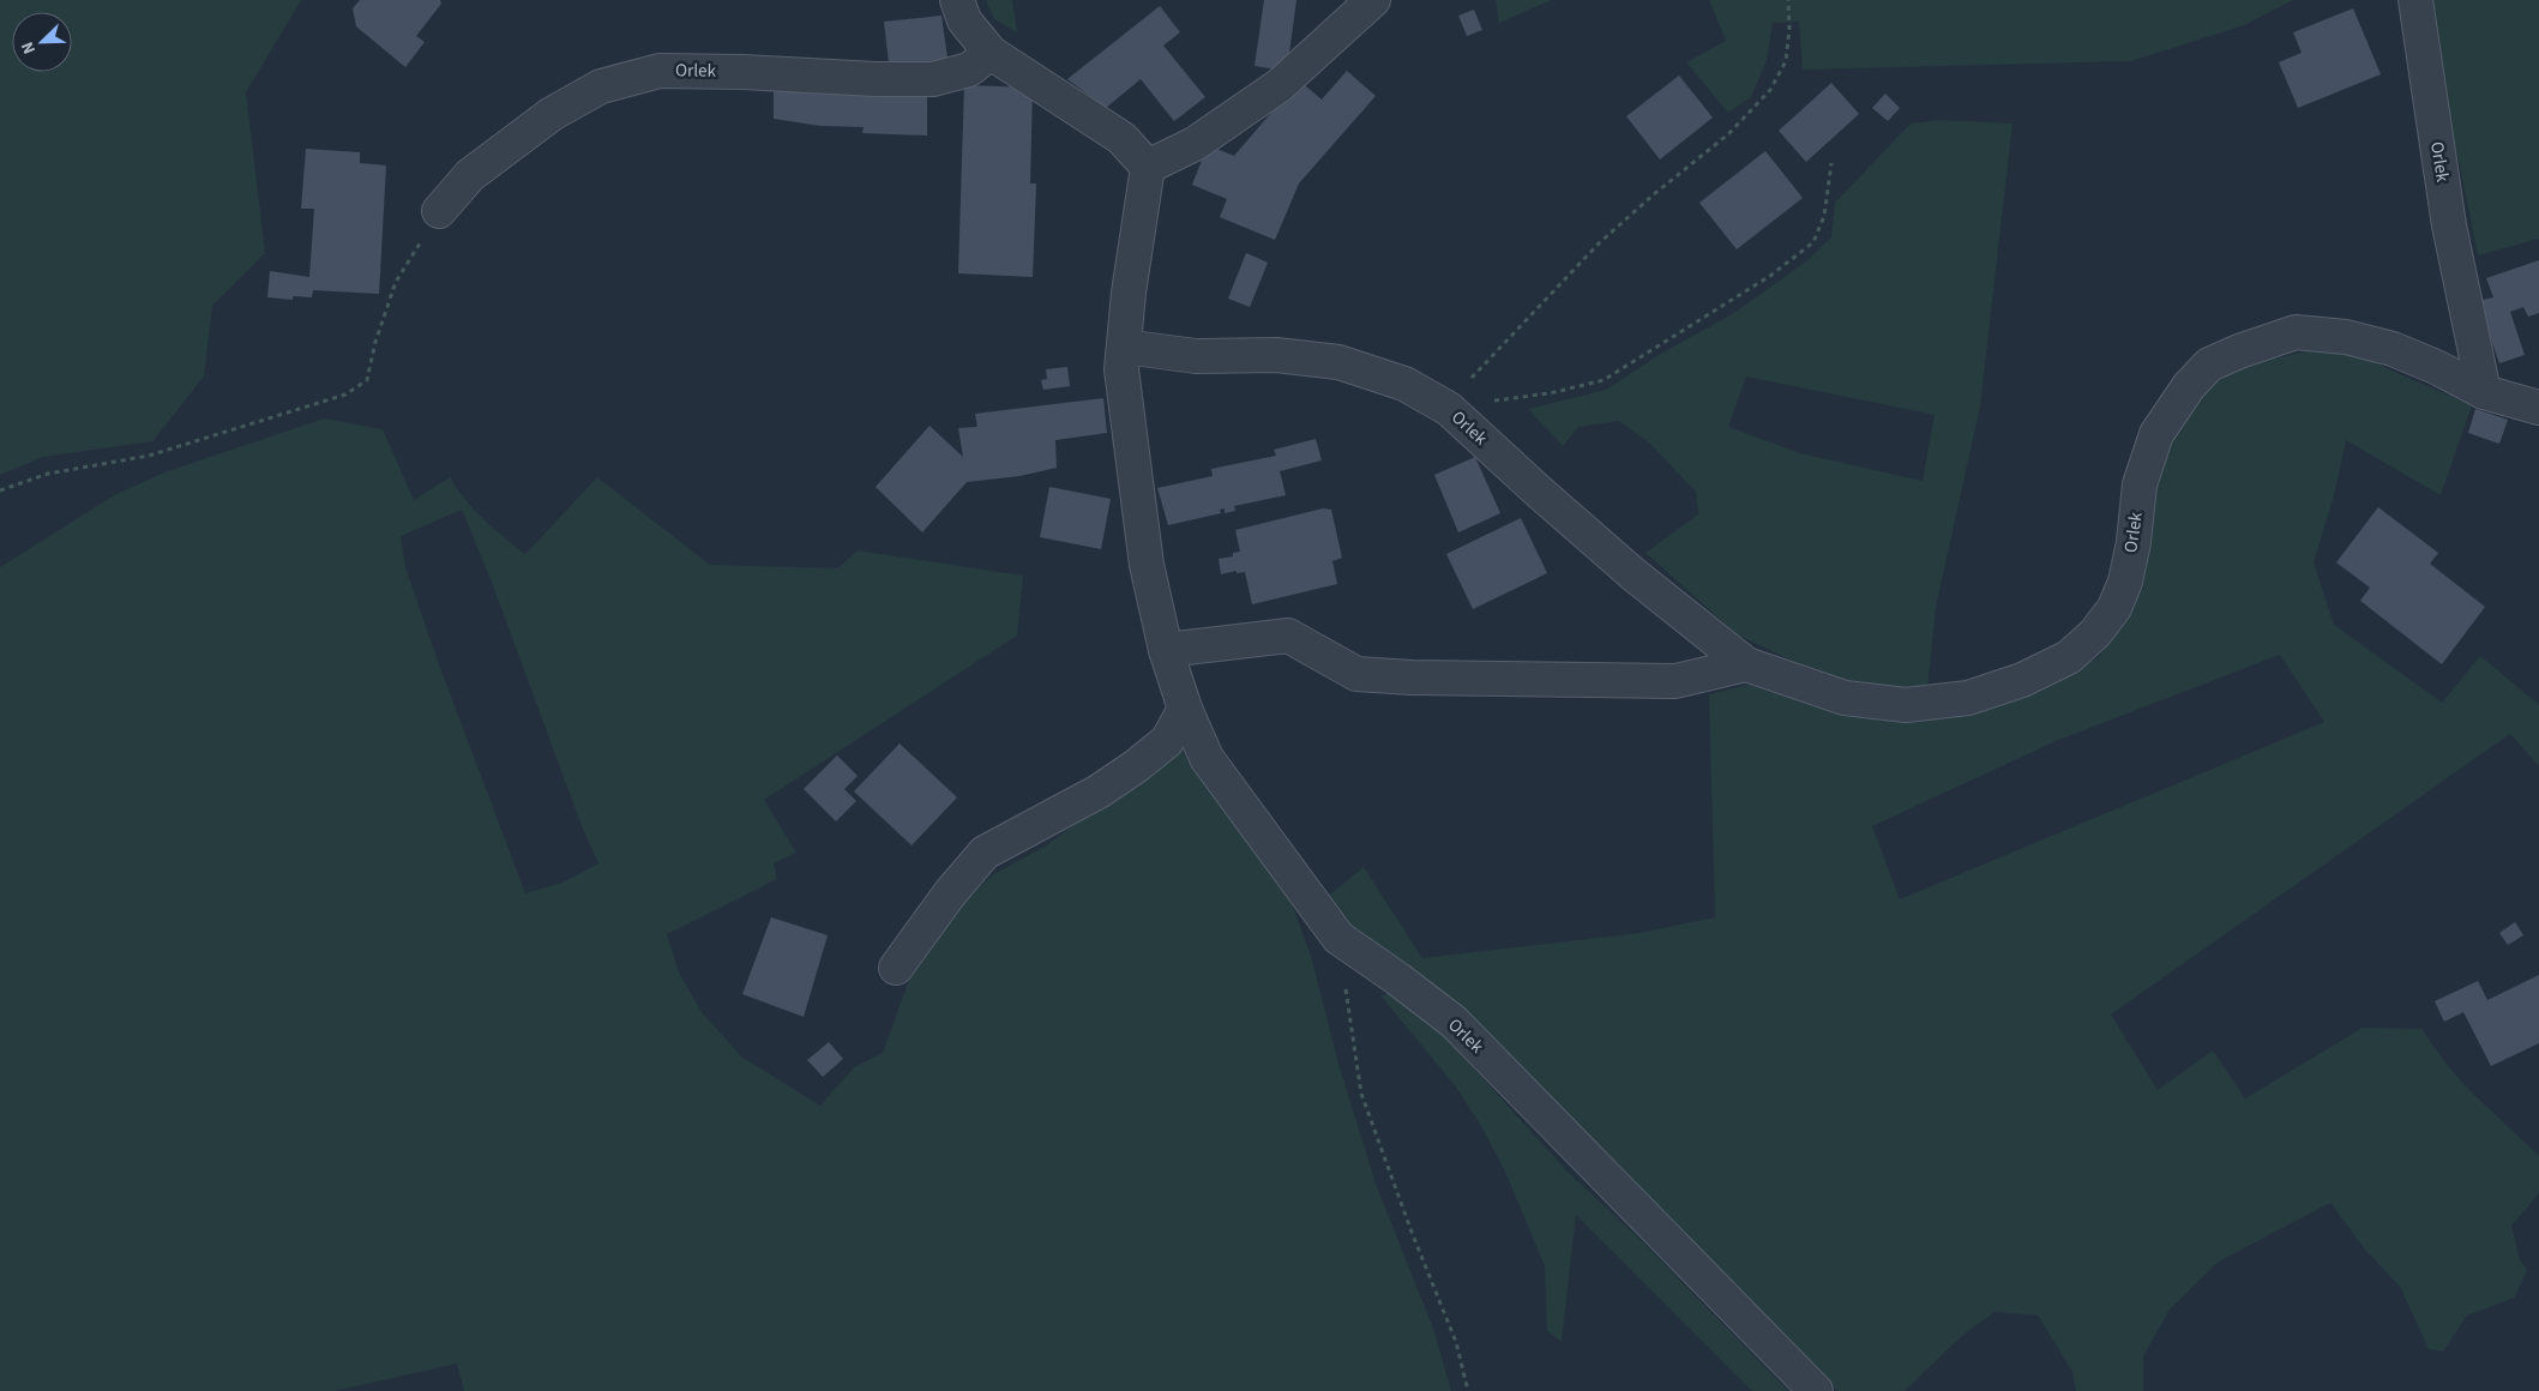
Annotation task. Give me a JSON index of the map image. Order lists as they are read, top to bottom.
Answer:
{
  "streets": {
    "street": ["Orlek"]
  },
  "north": "bottom left"
}
